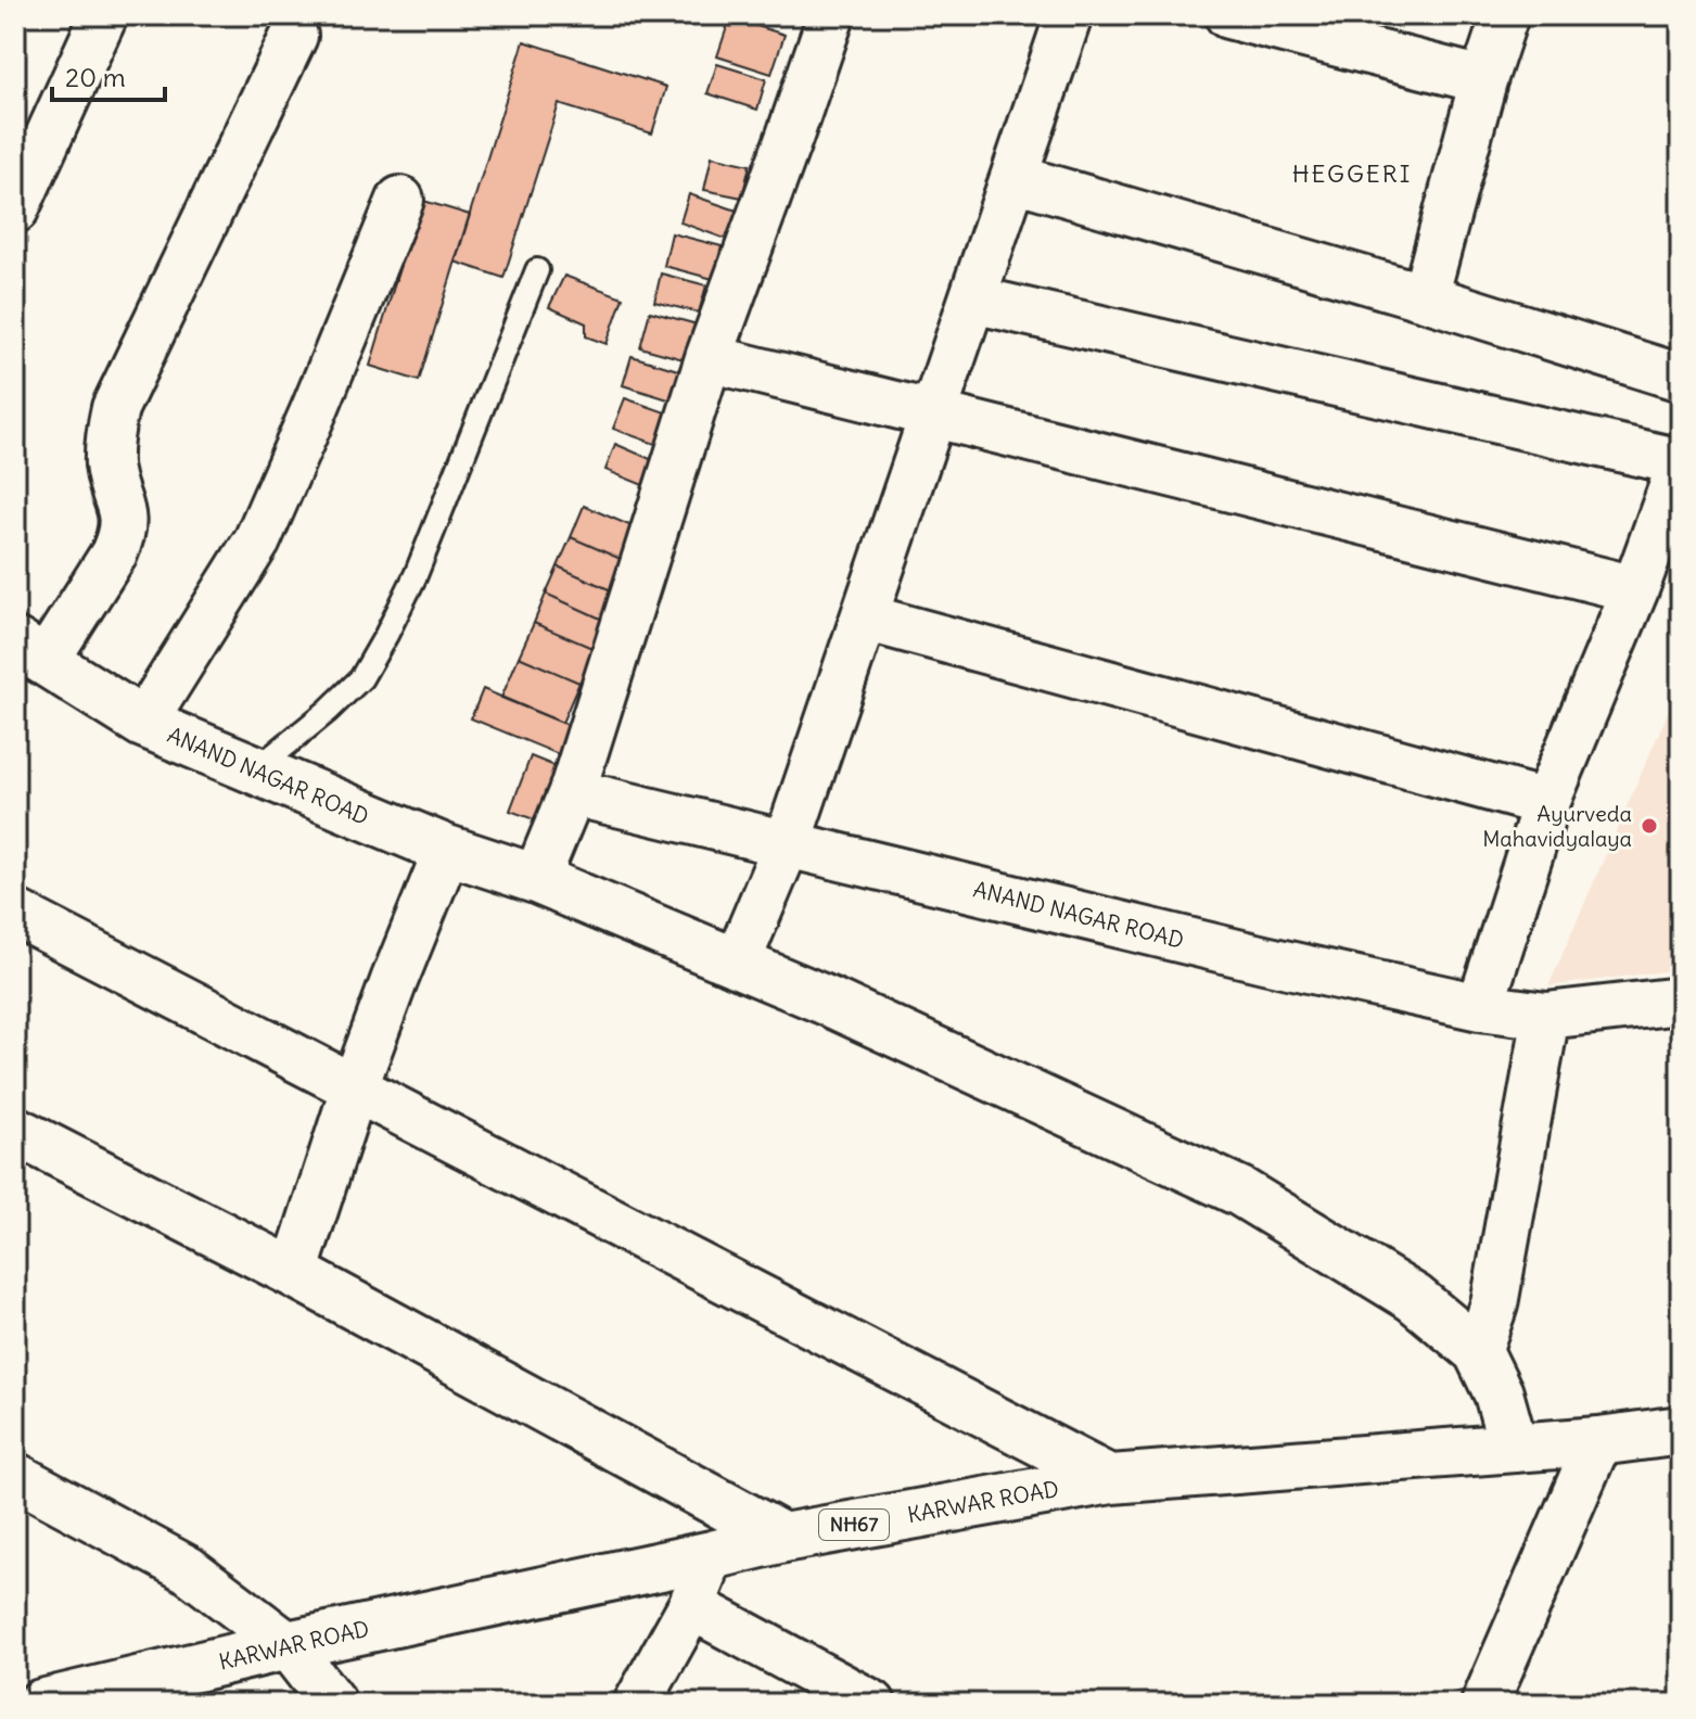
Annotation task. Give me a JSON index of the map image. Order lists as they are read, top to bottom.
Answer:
{
  "streets": {
    "main road": ["ANAND NAGAR ROAD", "KARWAR ROAD", "NH67"]
  },
  "crossings": [
    ["ANAND NAGAR ROAD", "KARWAR ROAD"]
  ],
  "districts": ["HEGGERI"],
  "places": ["Ayurveda Mahavidyalaya"],
  "scale_bar": "20 m"
}
